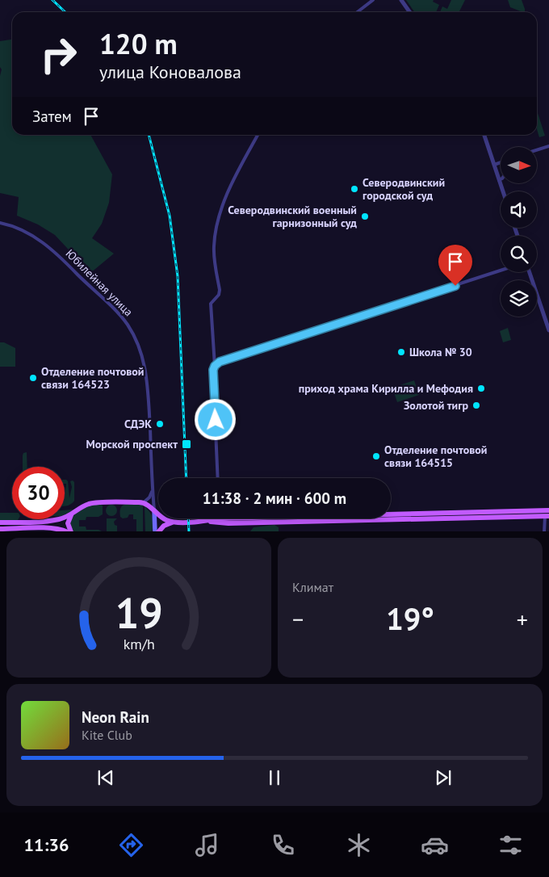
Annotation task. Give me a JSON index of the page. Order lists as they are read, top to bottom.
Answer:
{
  "streets": {
    "main road": ["Юбилейная улица"]
  },
  "places": {
    "other": [
      "Северодвинский городской суд",
      "Северодвинский военный гарнизонный суд",
      "Школа № 30",
      "Отделение почтовой связи 164523",
      "приход храма Кирилла и Мефодия",
      "Золотой тигр",
      "СДЭК",
      "Отделение почтовой связи 164515"
    ],
    "transit": ["Морской проспект"]
  },
  "north": "right",
  "page": {
    "turn": ["120 m", "улица Коновалова"],
    "then": "Затем",
    "limit": "30",
    "trip": "11:38 · 2 мин · 600 m",
    "tile": "Климат",
    "heat": ["−", "19°", "+"],
    "song": ["Neon Rain", "Kite Club"],
    "tabs": "11:36",
    "gauge": ["19", "km/h"]
  }
}
